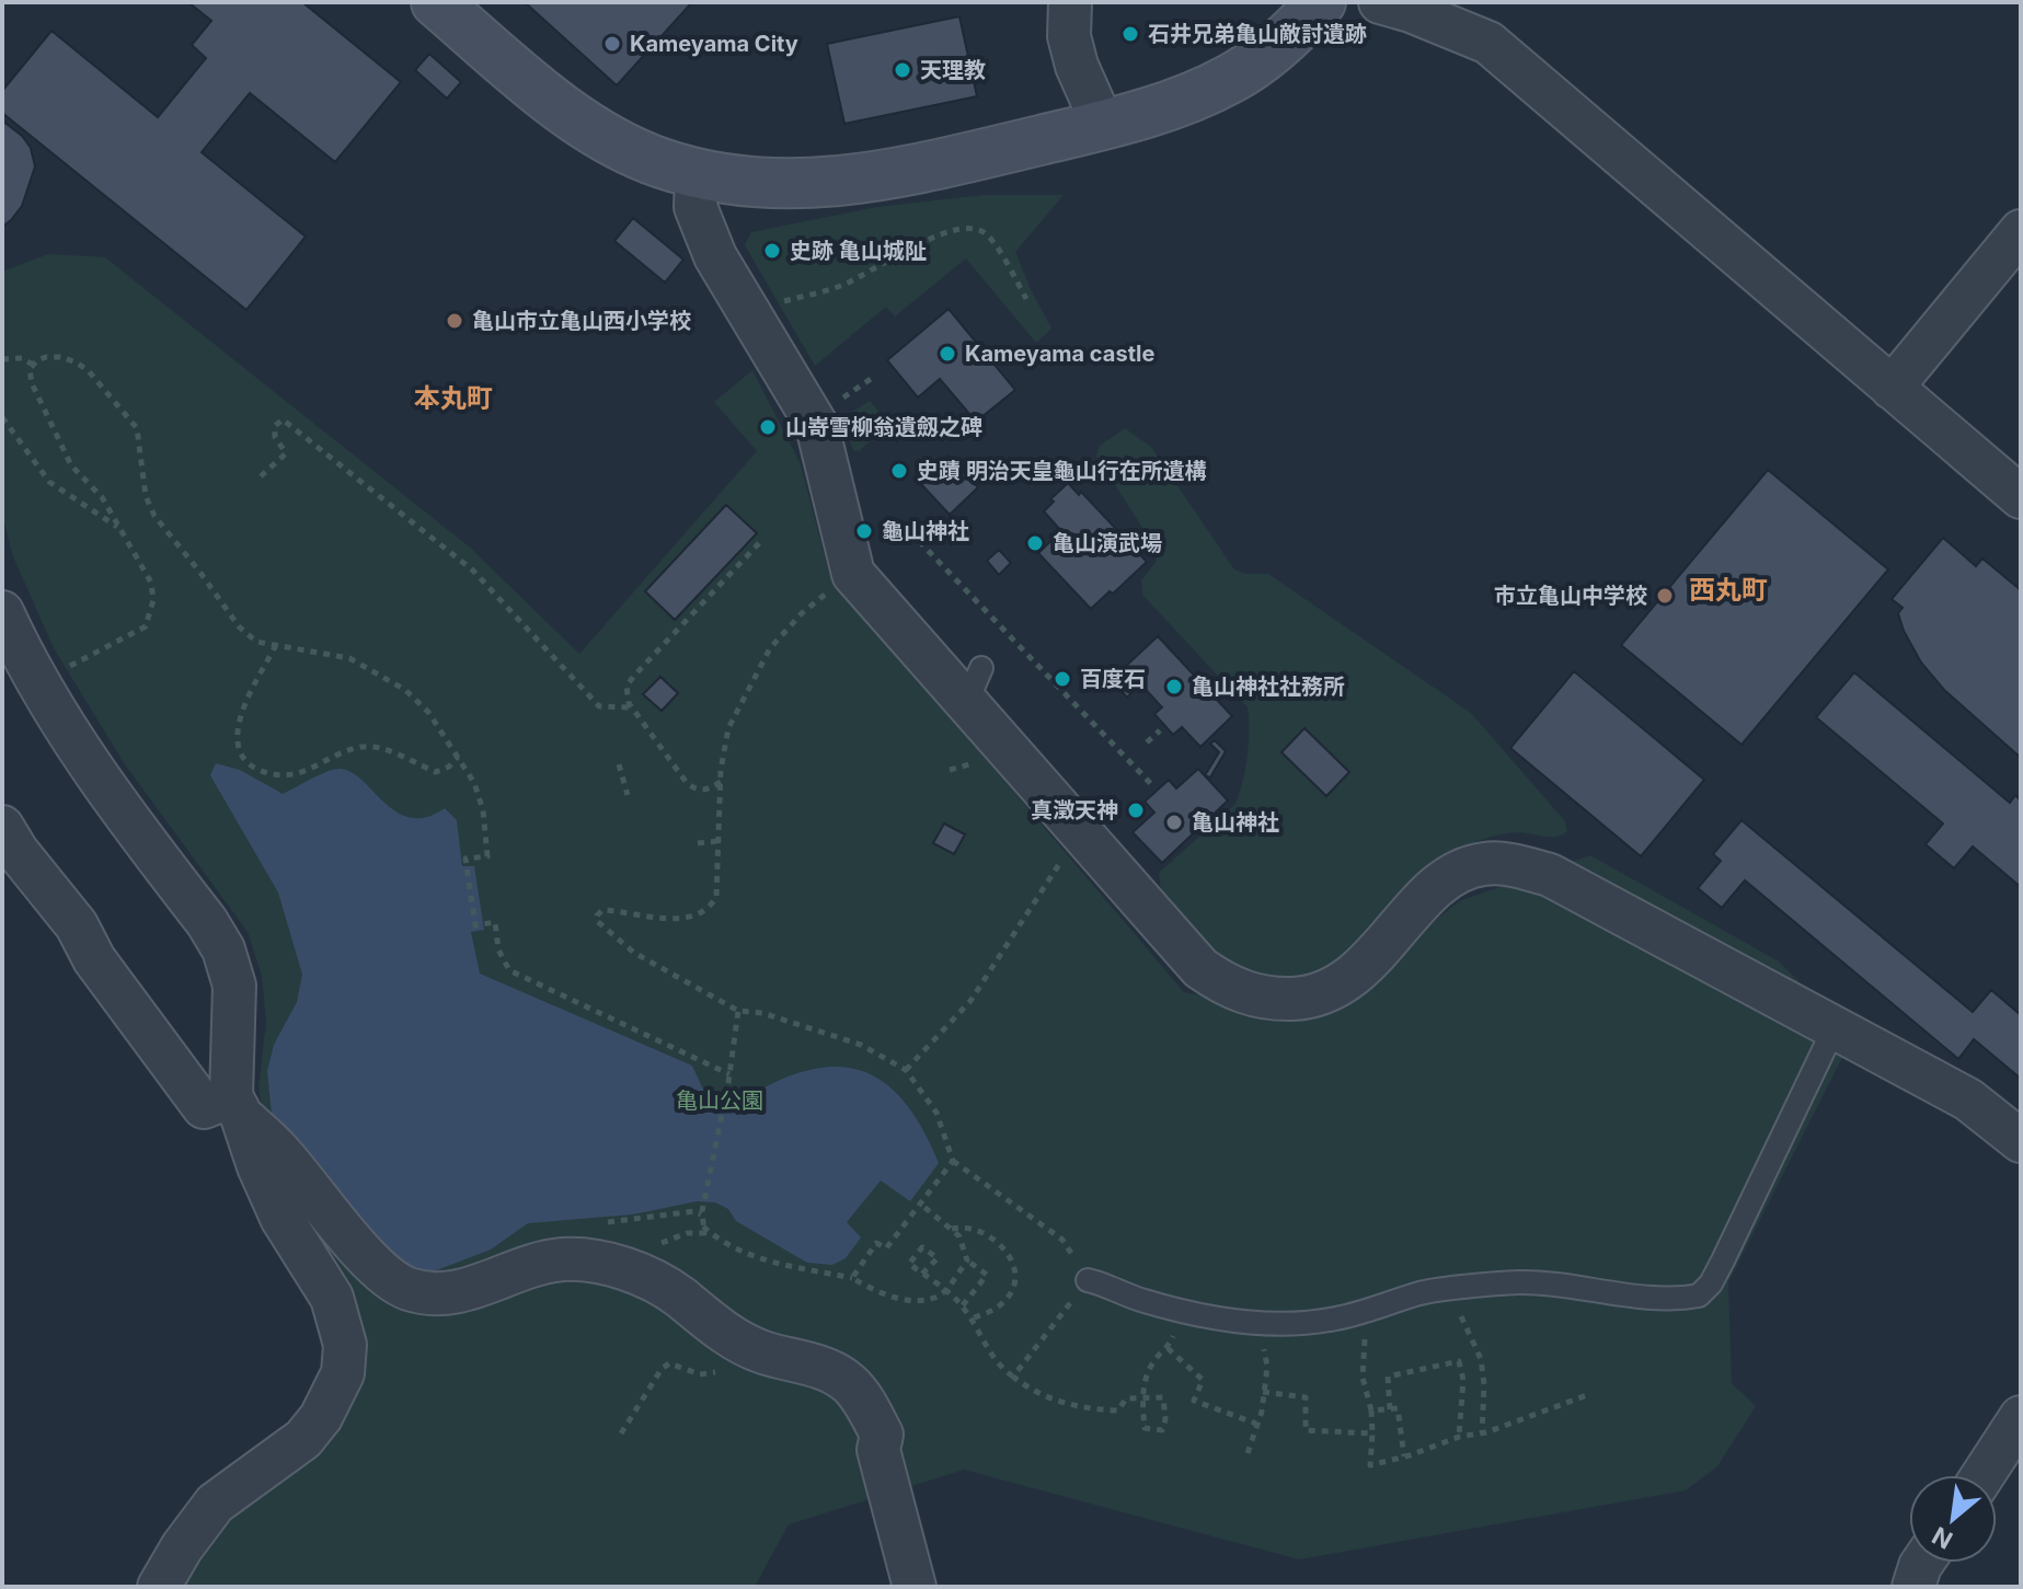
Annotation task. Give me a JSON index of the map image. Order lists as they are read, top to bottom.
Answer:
{
  "districts": ["本丸町", "西丸町"],
  "parks": ["亀山公園"],
  "places": [
    "石井兄弟亀山敵討遺跡",
    "Kameyama City",
    "天理教",
    "史跡 亀山城阯",
    "亀山市立亀山西小学校",
    "Kameyama castle",
    "山嵜雪柳翁遺劔之碑",
    "史蹟 明治天皇龜山行在所遺構",
    "龜山神社",
    "亀山演武場",
    "市立亀山中学校",
    "百度石",
    "亀山神社社務所",
    "真澂天神",
    "亀山神社"
  ],
  "north": "bottom left"
}
